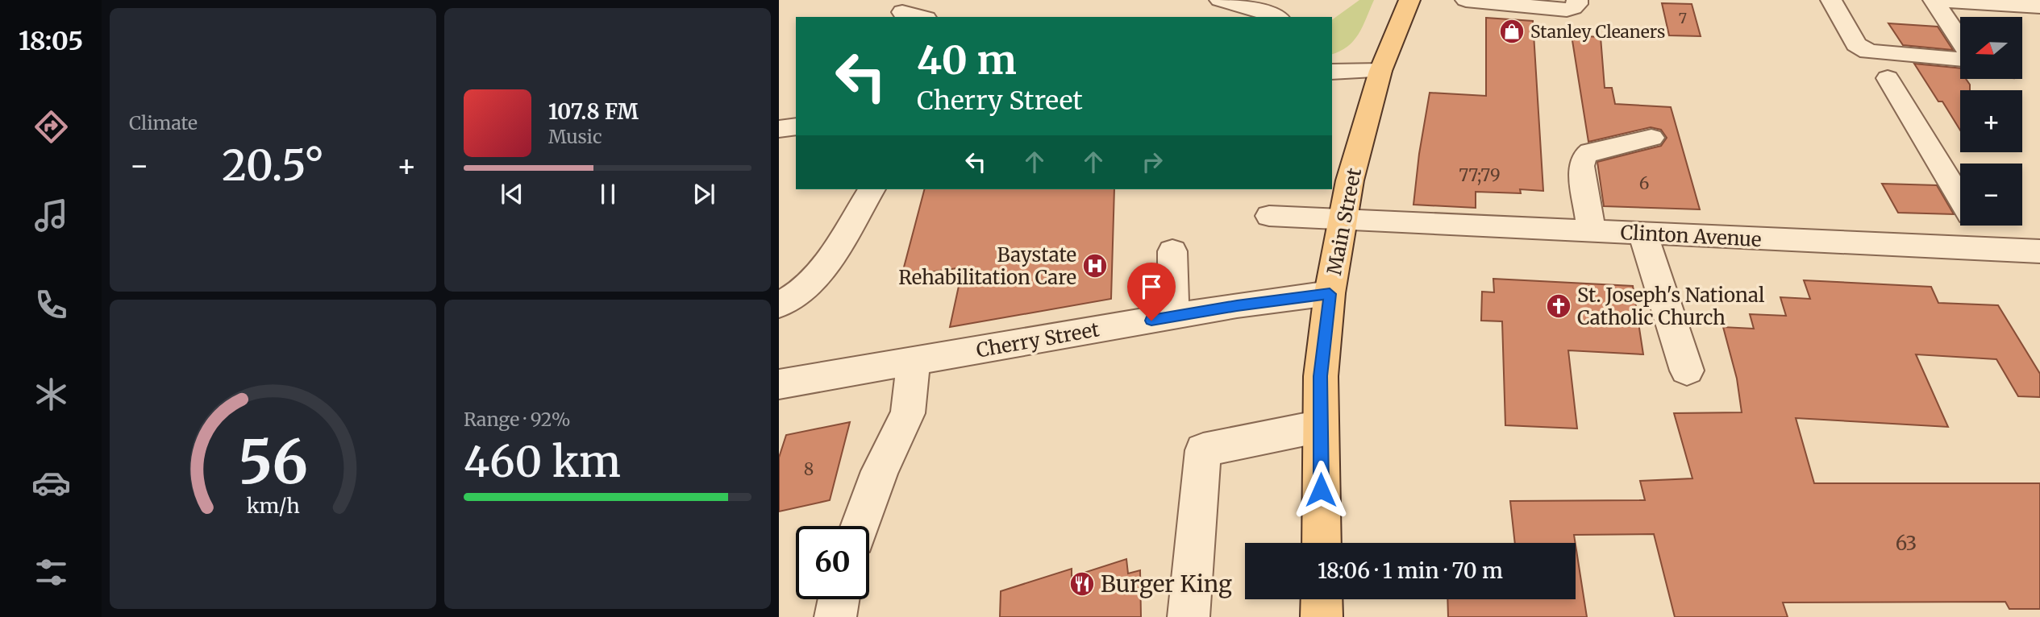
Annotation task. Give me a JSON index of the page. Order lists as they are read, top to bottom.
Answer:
{
  "streets": {
    "main road": ["Main Street"],
    "street": ["Clinton Avenue", "Cherry Street"]
  },
  "crossings": [
    ["Main Street", "Clinton Avenue"],
    ["Main Street", "Cherry Street"]
  ],
  "places": {
    "shop": ["Stanley Cleaners"],
    "hospital": ["Baystate Rehabilitation Care"],
    "church": ["St. Joseph's National Catholic Church"],
    "restaurant": ["Burger King"]
  },
  "house_numbers": [
    "7",
    "77;79",
    "6",
    "8",
    "63"
  ],
  "north": "left",
  "page": {
    "tabs": "18:05",
    "tile": [
      "Climate",
      ["Range · 92%", "460 km"]
    ],
    "map_buttons": ["+", "−"],
    "turn": ["40 m", "Cherry Street"],
    "song": ["107.8 FM", "Music"],
    "heat": ["−", "20.5°", "+"],
    "limit": "60",
    "trip": "18:06 · 1 min · 70 m",
    "gauge": ["56", "km/h"]
  }
}
